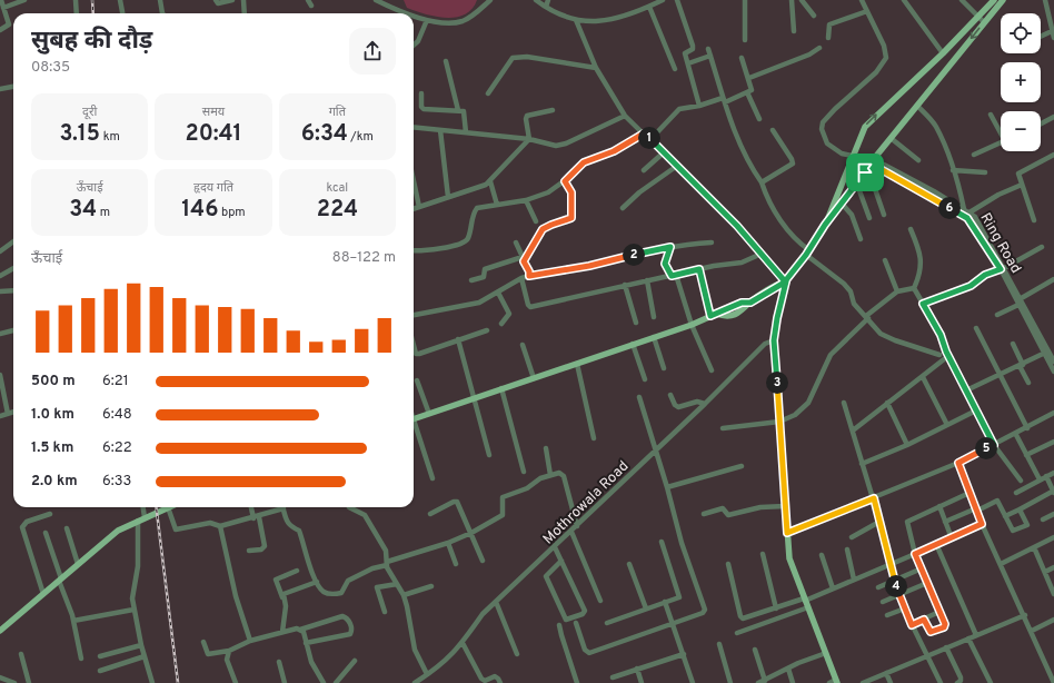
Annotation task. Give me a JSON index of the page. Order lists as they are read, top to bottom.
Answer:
{
  "streets": {
    "street": ["Ring Road", "Mothrowala Road"]
  },
  "page": {
    "map_buttons": ["+", "−"],
    "heading": ["सुबह की दौड़", "08:35"],
    "stats": [
      ["दूरी", "3.15 km"],
      ["समय", "20:41"],
      ["गति", "6:34 /km"],
      ["ऊँचाई", "34 m"],
      ["हृदय गति", "146 bpm"],
      ["kcal", "224"]
    ],
    "pins": [
      "1",
      "6",
      "2",
      "3",
      "5",
      "4"
    ],
    "chart": ["ऊँचाई", "88–122 m"],
    "list": [
      {
        "name": "500 m",
        "note": "6:21"
      },
      {
        "name": "1.0 km",
        "note": "6:48"
      },
      {
        "name": "1.5 km",
        "note": "6:22"
      },
      {
        "name": "2.0 km",
        "note": "6:33"
      }
    ]
  }
}
